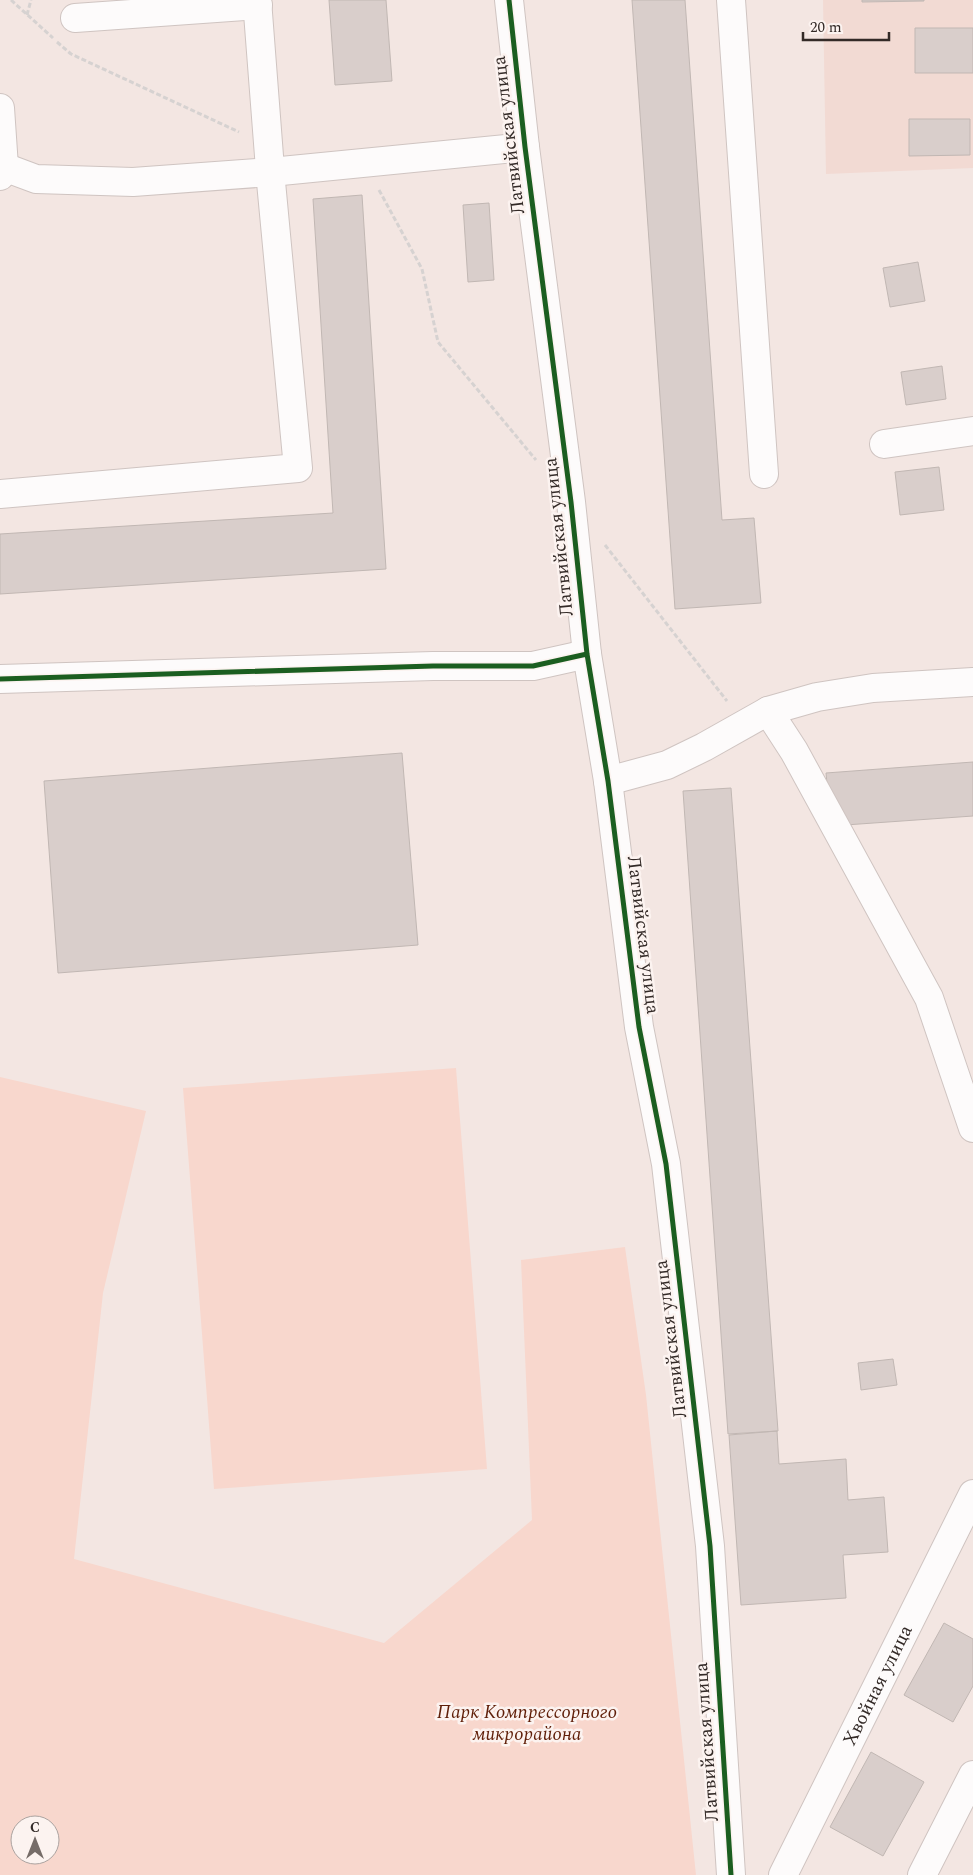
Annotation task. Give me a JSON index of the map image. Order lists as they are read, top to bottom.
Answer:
{
  "streets": {
    "street": ["Латвийская улица", "Хвойная улица"]
  },
  "parks": ["Парк Компрессорного микрорайона"],
  "scale_bar": "20 m",
  "north": "top"
}
